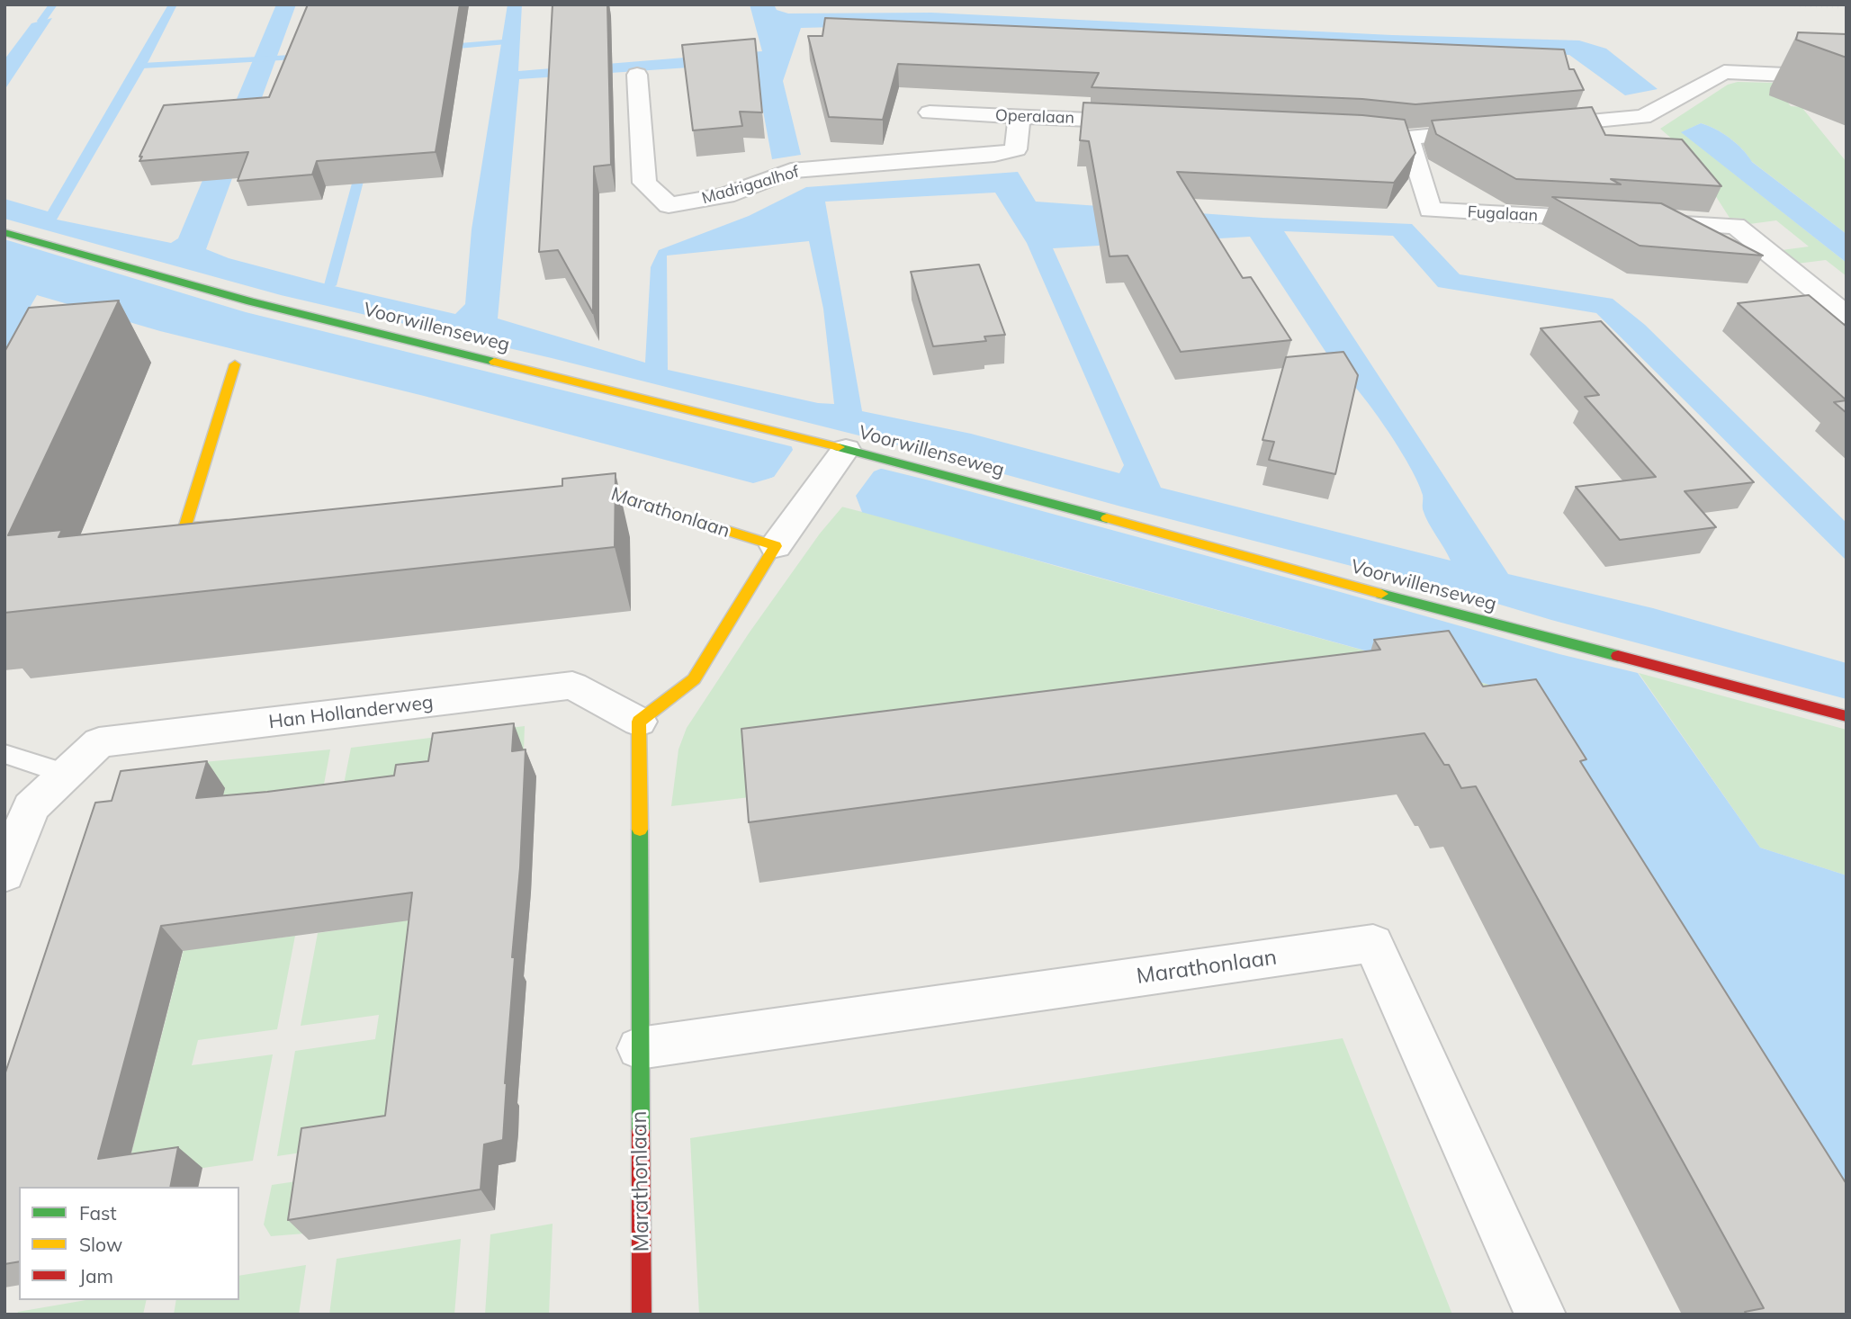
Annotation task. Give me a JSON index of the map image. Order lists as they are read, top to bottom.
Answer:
{
  "streets": {
    "street": [
      "Operalaan",
      "Madrigaalhof",
      "Fugalaan",
      "Voorwillenseweg",
      "Marathonlaan",
      "Han Hollanderweg"
    ]
  },
  "crossings": [
    ["Operalaan", "Madrigaalhof"],
    ["Marathonlaan", "Han Hollanderweg"]
  ],
  "legend": ["Fast", "Slow", "Jam"]
}
